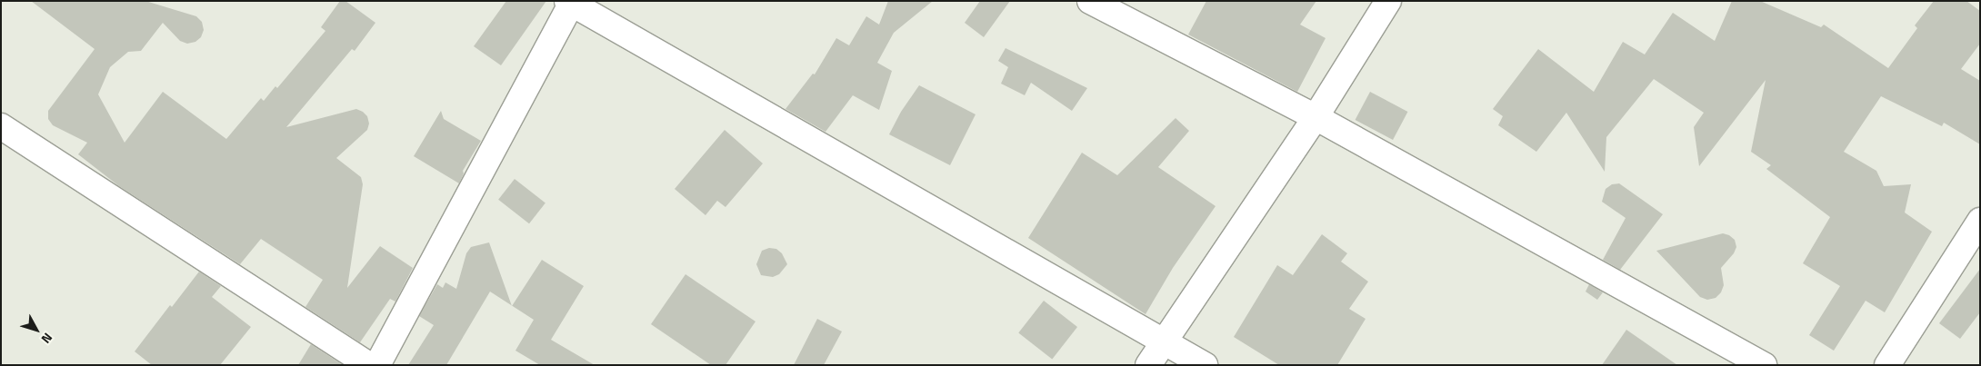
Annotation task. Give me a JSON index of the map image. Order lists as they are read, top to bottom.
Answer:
{
  "north": "bottom right"
}
